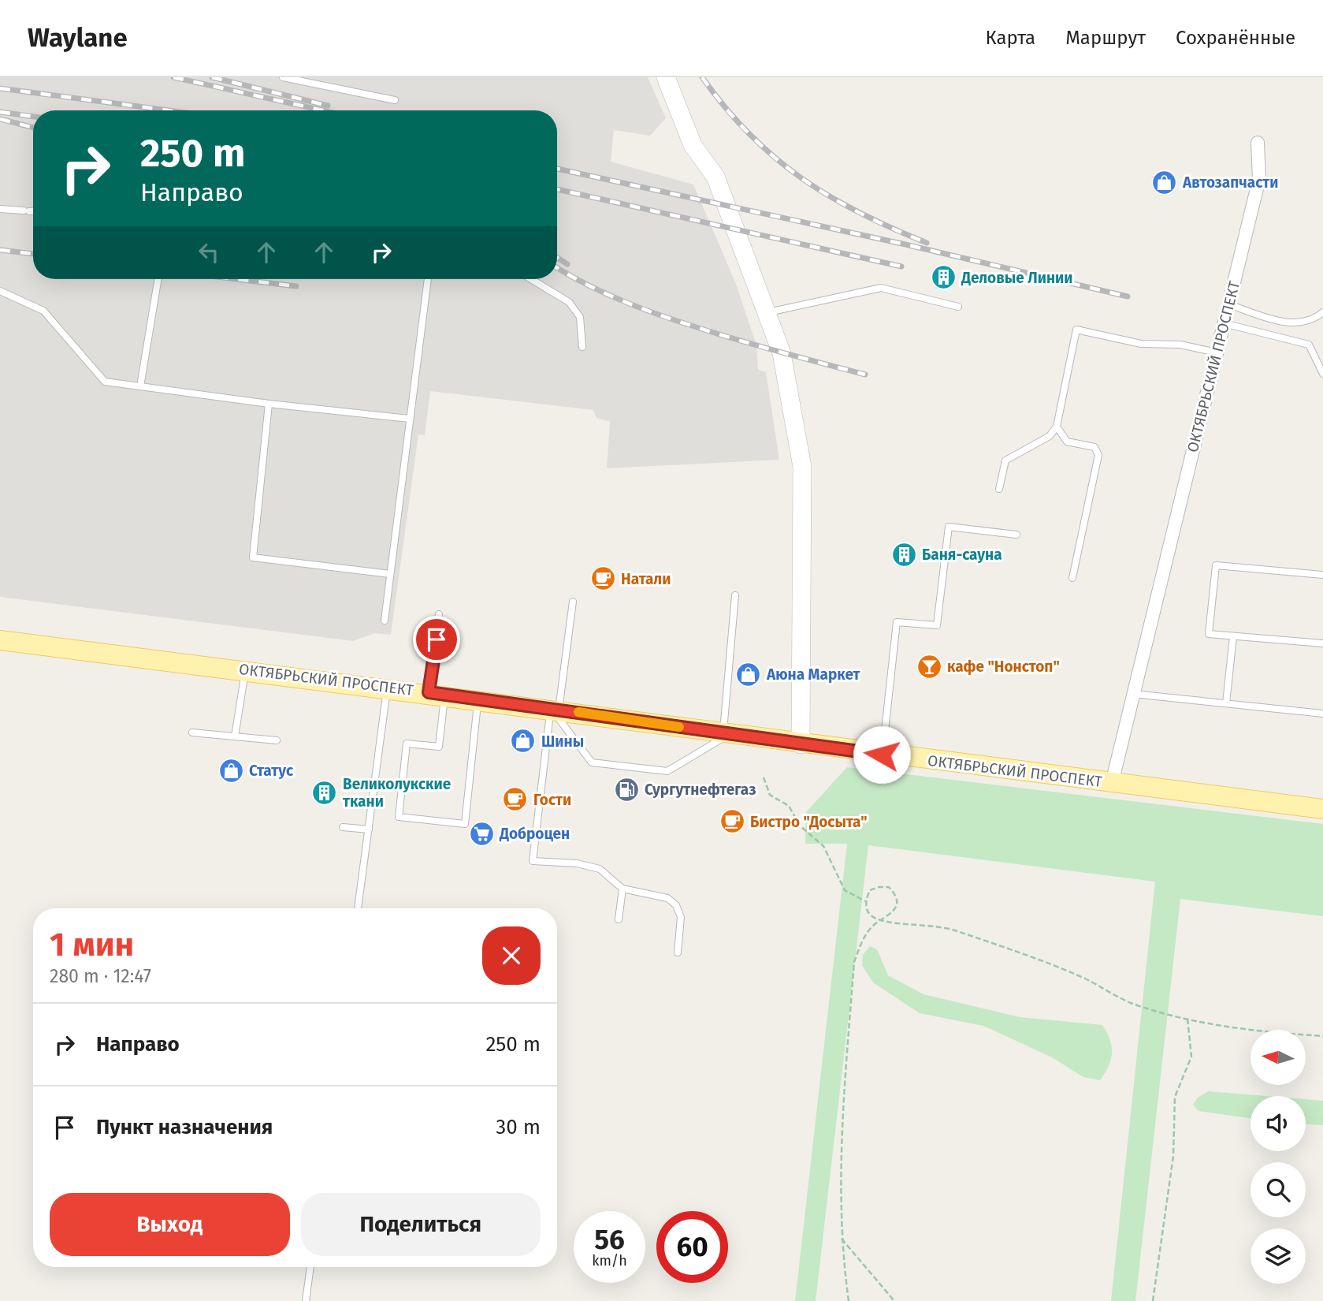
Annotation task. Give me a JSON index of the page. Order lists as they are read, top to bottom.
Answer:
{
  "streets": {
    "main road": ["ОКТЯБРЬСКИЙ ПРОСПЕКТ"]
  },
  "places": {
    "shop": [
      "Автозапчасти",
      "Аюна Маркет",
      "Шины",
      "Статус"
    ],
    "building": ["Деловые Линии", "Баня-сауна", "Великолукские ткани"],
    "cafe": ["Натали", "Гости", "Бистро \"Досыта\""],
    "bar": ["кафе \"Нонстоп\""],
    "fuel station": ["Сургутнефтегаз"],
    "supermarket": ["Доброцен"]
  },
  "north": "left",
  "page": {
    "header": "Waylane",
    "nav": ["Карта", "Маршрут", "Сохранённые"],
    "turn": ["250 m", "Направо"],
    "heading": ["1 мин", "280 m · 12:47"],
    "list": [
      {
        "name": "Направо",
        "value": "250 m"
      },
      {
        "name": "Пункт назначения",
        "value": "30 m"
      }
    ],
    "buttons": ["Выход", "Поделиться"],
    "speed": "56 km/h",
    "limit": "60"
  }
}
